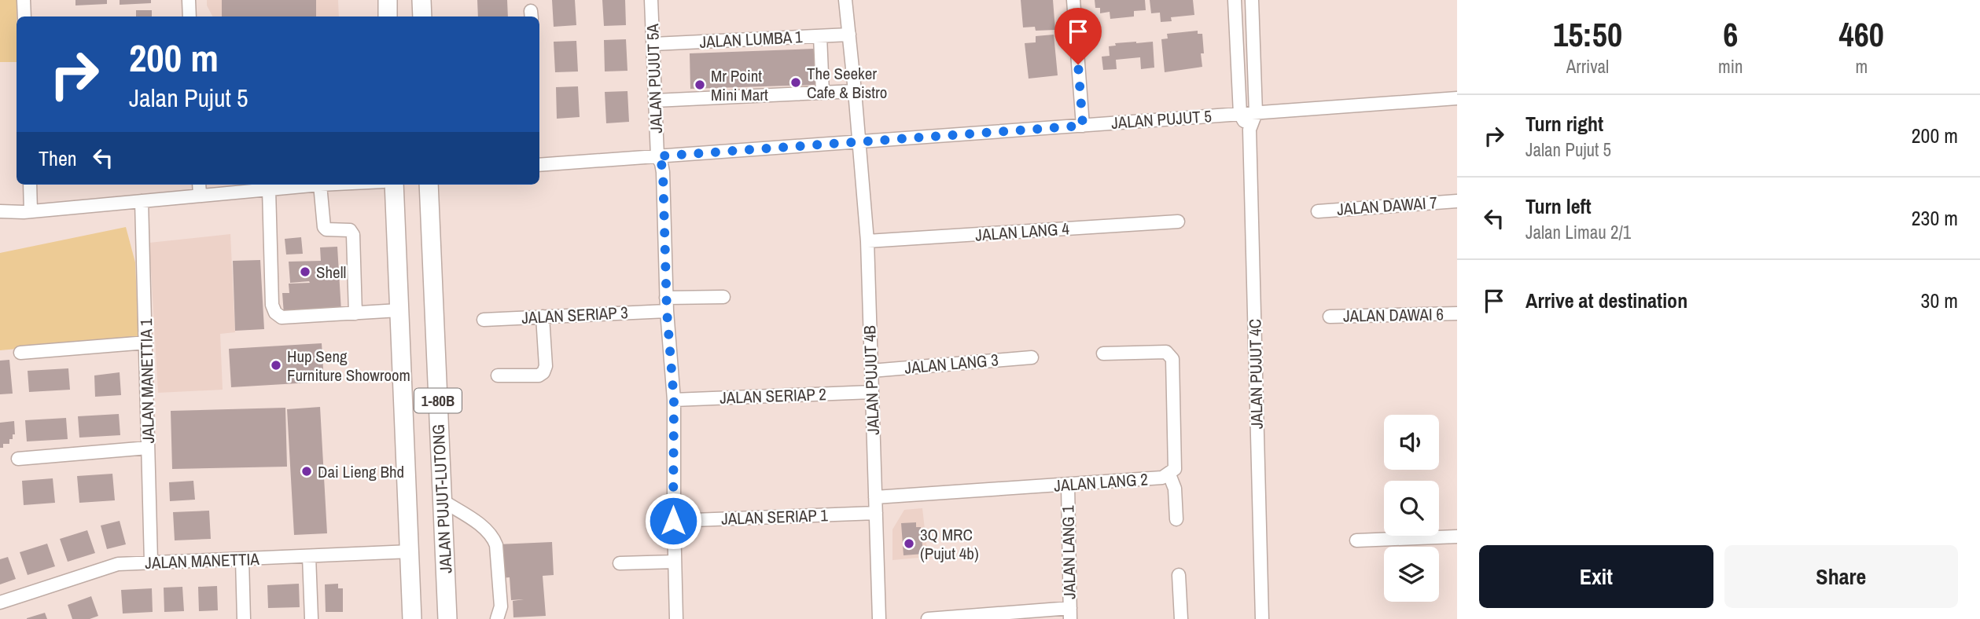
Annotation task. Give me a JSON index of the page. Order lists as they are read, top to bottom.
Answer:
{
  "streets": {
    "highway": ["1-80B", "JALAN PUJUT-LUTONG"],
    "street": [
      "JALAN LUMBA 1",
      "JALAN PUJUT 5A",
      "JALAN PUJUT 5",
      "JALAN DAWAI 7",
      "JALAN LANG 4",
      "JALAN SERIAP 3",
      "JALAN DAWAI 6",
      "JALAN LANG 3",
      "JALAN PUJUT 4C",
      "JALAN PUJUT 4B",
      "JALAN MANETTIA 1",
      "JALAN SERIAP 2",
      "JALAN LANG 2",
      "JALAN SERIAP 1",
      "JALAN LANG 1",
      "JALAN MANETTIA"
    ]
  },
  "crossings": [
    ["JALAN LUMBA 1", "JALAN PUJUT 5A"],
    ["JALAN LUMBA 1", "JALAN PUJUT 4B"],
    ["JALAN PUJUT 5A", "JALAN PUJUT 5"],
    ["JALAN PUJUT 5A", "JALAN SERIAP 3"],
    ["JALAN PUJUT 5A", "JALAN SERIAP 2"],
    ["JALAN PUJUT 5A", "JALAN SERIAP 1"],
    ["JALAN PUJUT 5", "JALAN PUJUT 4B"],
    ["JALAN LANG 4", "JALAN PUJUT 4B"],
    ["JALAN LANG 3", "JALAN PUJUT 4B"],
    ["JALAN PUJUT 4B", "JALAN SERIAP 2"],
    ["JALAN PUJUT 4B", "JALAN LANG 2"],
    ["JALAN PUJUT 4B", "JALAN SERIAP 1"],
    ["JALAN MANETTIA 1", "JALAN MANETTIA"],
    ["JALAN LANG 2", "JALAN LANG 1"],
    ["JALAN PUJUT-LUTONG", "JALAN MANETTIA"]
  ],
  "places": [
    "The Seeker Cafe & Bistro",
    "Mr Point Mini Mart",
    "Shell",
    "Hup Seng Furniture Showroom",
    "Dai Lieng Bhd",
    "3Q MRC (Pujut 4b)"
  ],
  "page": {
    "eta": [
      "15:50",
      "Arrival",
      "6",
      "min",
      "460",
      "m"
    ],
    "turn": ["200 m", "Jalan Pujut 5"],
    "list": [
      {
        "name": "Turn right",
        "note": "Jalan Pujut 5",
        "value": "200 m"
      },
      {
        "name": "Turn left",
        "note": "Jalan Limau 2/1",
        "value": "230 m"
      },
      {
        "name": "Arrive at destination",
        "value": "30 m"
      }
    ],
    "then": "Then",
    "buttons": ["Exit", "Share"]
  }
}
